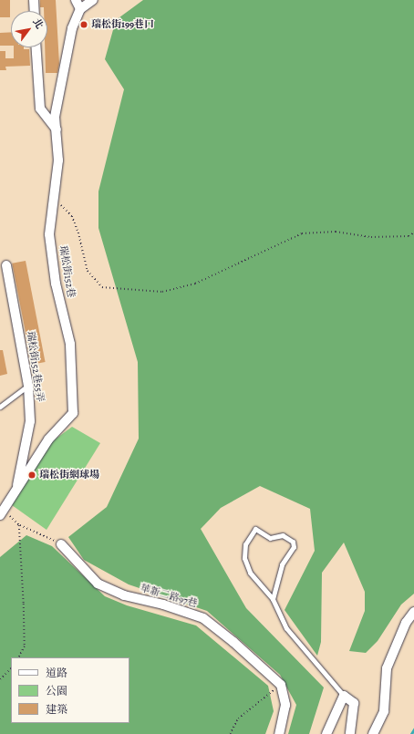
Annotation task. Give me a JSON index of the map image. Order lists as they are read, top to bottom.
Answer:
{
  "streets": {
    "street": ["瑞松街152巷", "瑞松街152巷55弄", "華新二路97巷"]
  },
  "crossings": [
    ["瑞松街152巷", "瑞松街152巷55弄"]
  ],
  "places": ["瑞松街199巷口", "瑞松街網球場"],
  "legend": ["道路", "公園", "建築"],
  "north": "top right"
}
